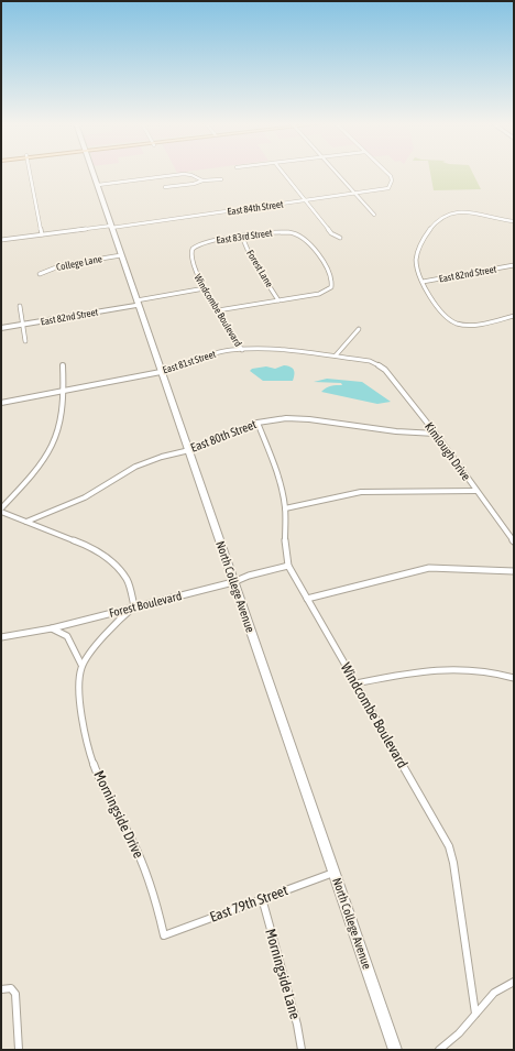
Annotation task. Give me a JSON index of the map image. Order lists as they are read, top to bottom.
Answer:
{
  "streets": {
    "main road": ["East 82nd Street", "North College Avenue"],
    "street": [
      "East 84th Street",
      "East 83rd Street",
      "College Lane",
      "Forest Lane",
      "Windcombe Boulevard",
      "East 81st Street",
      "East 80th Street",
      "Kimlough Drive",
      "Forest Boulevard",
      "Morningside Drive",
      "East 79th Street",
      "Morningside Lane"
    ]
  },
  "crossings": [
    ["East 84th Street", "North College Avenue"],
    ["East 83rd Street", "Forest Lane"],
    ["East 83rd Street", "Windcombe Boulevard"],
    ["College Lane", "North College Avenue"],
    ["East 82nd Street", "Windcombe Boulevard"],
    ["East 82nd Street", "North College Avenue"],
    ["Windcombe Boulevard", "East 81st Street"],
    ["Windcombe Boulevard", "East 80th Street"],
    ["Windcombe Boulevard", "Forest Boulevard"],
    ["East 81st Street", "Kimlough Drive"],
    ["East 81st Street", "North College Avenue"],
    ["East 80th Street", "Kimlough Drive"],
    ["East 80th Street", "North College Avenue"],
    ["North College Avenue", "Forest Boulevard"],
    ["North College Avenue", "East 79th Street"],
    ["Forest Boulevard", "Morningside Drive"],
    ["Morningside Drive", "East 79th Street"],
    ["East 79th Street", "Morningside Lane"]
  ]
}
